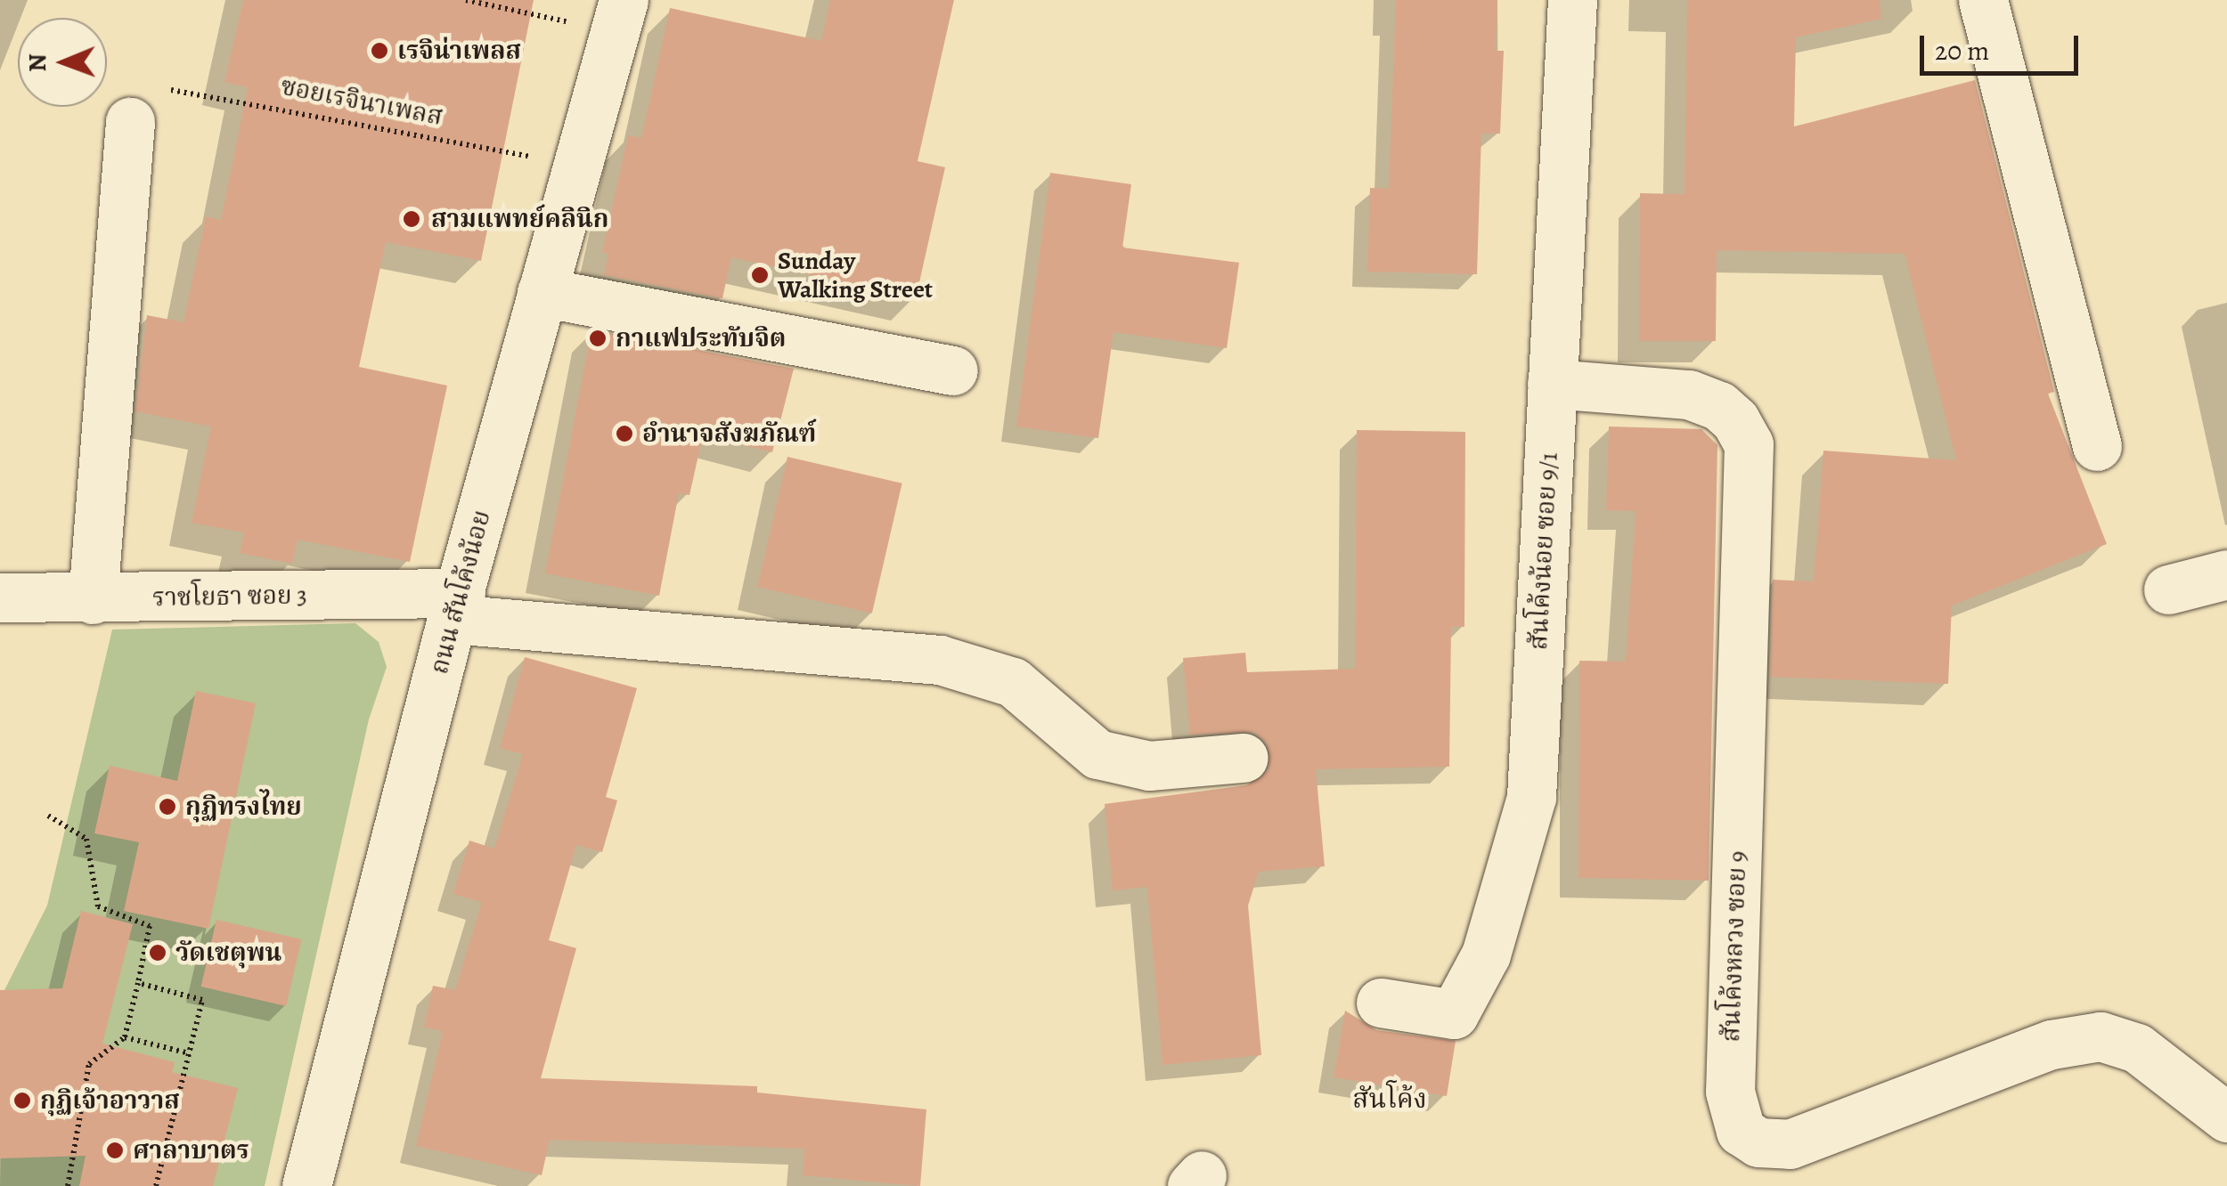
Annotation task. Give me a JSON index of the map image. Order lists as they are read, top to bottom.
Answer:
{
  "streets": {
    "street": [
      "สันโค้งน้อย ซอย 9/1",
      "ถนน สันโค้งน้อย",
      "ราชโยธา ซอย 3",
      "สันโค้งหลวง ซอย 9"
    ],
    "path": ["ซอยเรจินาเพลส"]
  },
  "crossings": [
    ["ซอยเรจินาเพลส", "ถนน สันโค้งน้อย"],
    ["สันโค้งน้อย ซอย 9/1", "สันโค้งหลวง ซอย 9"],
    ["ถนน สันโค้งน้อย", "ราชโยธา ซอย 3"]
  ],
  "districts": ["สันโค้ง"],
  "places": [
    "เรจิน่าเพลส",
    "สามแพทย์คลินิก",
    "Sunday Walking Street",
    "กาแฟประทับจิต",
    "อำนาจสังฆภัณฑ์",
    "กุฏิทรงไทย",
    "วัดเชตุพน",
    "กุฏิเจ้าอาวาส",
    "ศาลาบาตร"
  ],
  "scale_bar": "20 m",
  "north": "left"
}
